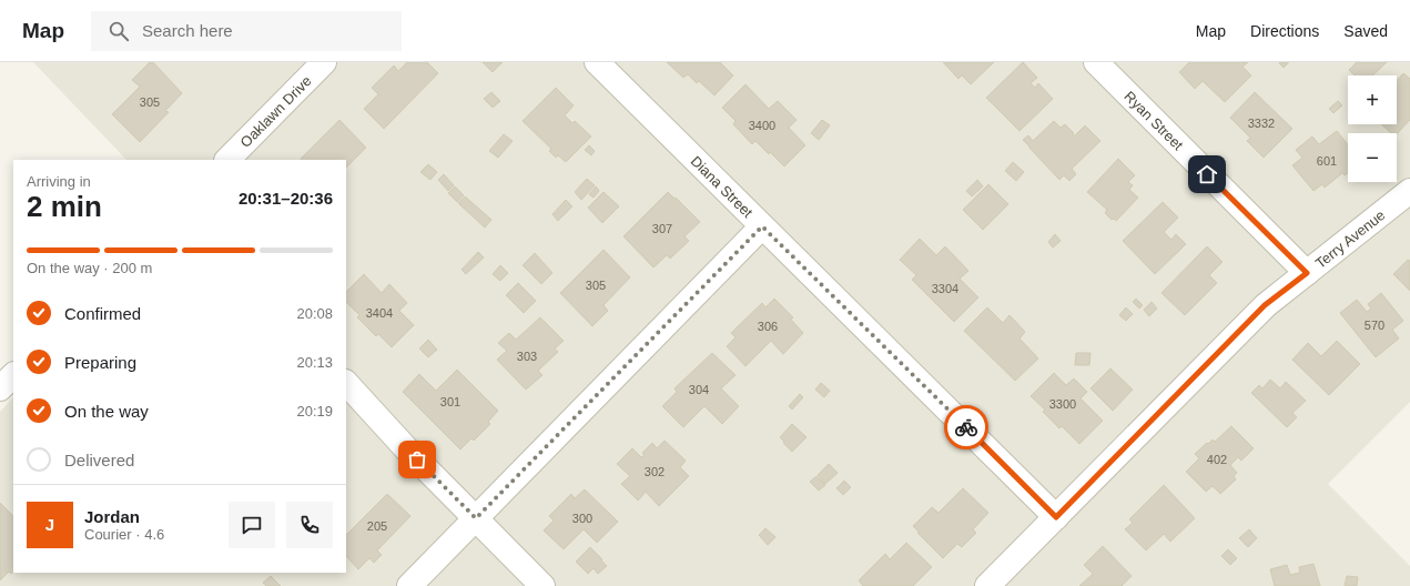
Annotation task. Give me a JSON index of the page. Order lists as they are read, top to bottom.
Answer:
{
  "streets": {
    "street": [
      "Oaklawn Drive",
      "Ryan Street",
      "Diana Street",
      "Terry Avenue"
    ]
  },
  "crossings": [
    ["Ryan Street", "Terry Avenue"],
    ["Diana Street", "Terry Avenue"]
  ],
  "house_numbers": [
    "305",
    "3332",
    "3400",
    "601",
    "307",
    "305",
    "3304",
    "3404",
    "570",
    "306",
    "303",
    "304",
    "301",
    "3300",
    "402",
    "302",
    "300",
    "205"
  ],
  "page": {
    "header": "Map",
    "search": "Search here",
    "nav": ["Map", "Directions", "Saved"],
    "map_buttons": ["+", "−"],
    "heading": ["2 min", "Arriving in", "20:31–20:36"],
    "panel": ["Jordan", "Courier · 4.6"],
    "bar": "On the way · 200 m",
    "list": [
      ["Confirmed", "20:08"],
      ["Preparing", "20:13"],
      ["On the way", "20:19"],
      "Delivered"
    ],
    "round": "J"
  }
}
